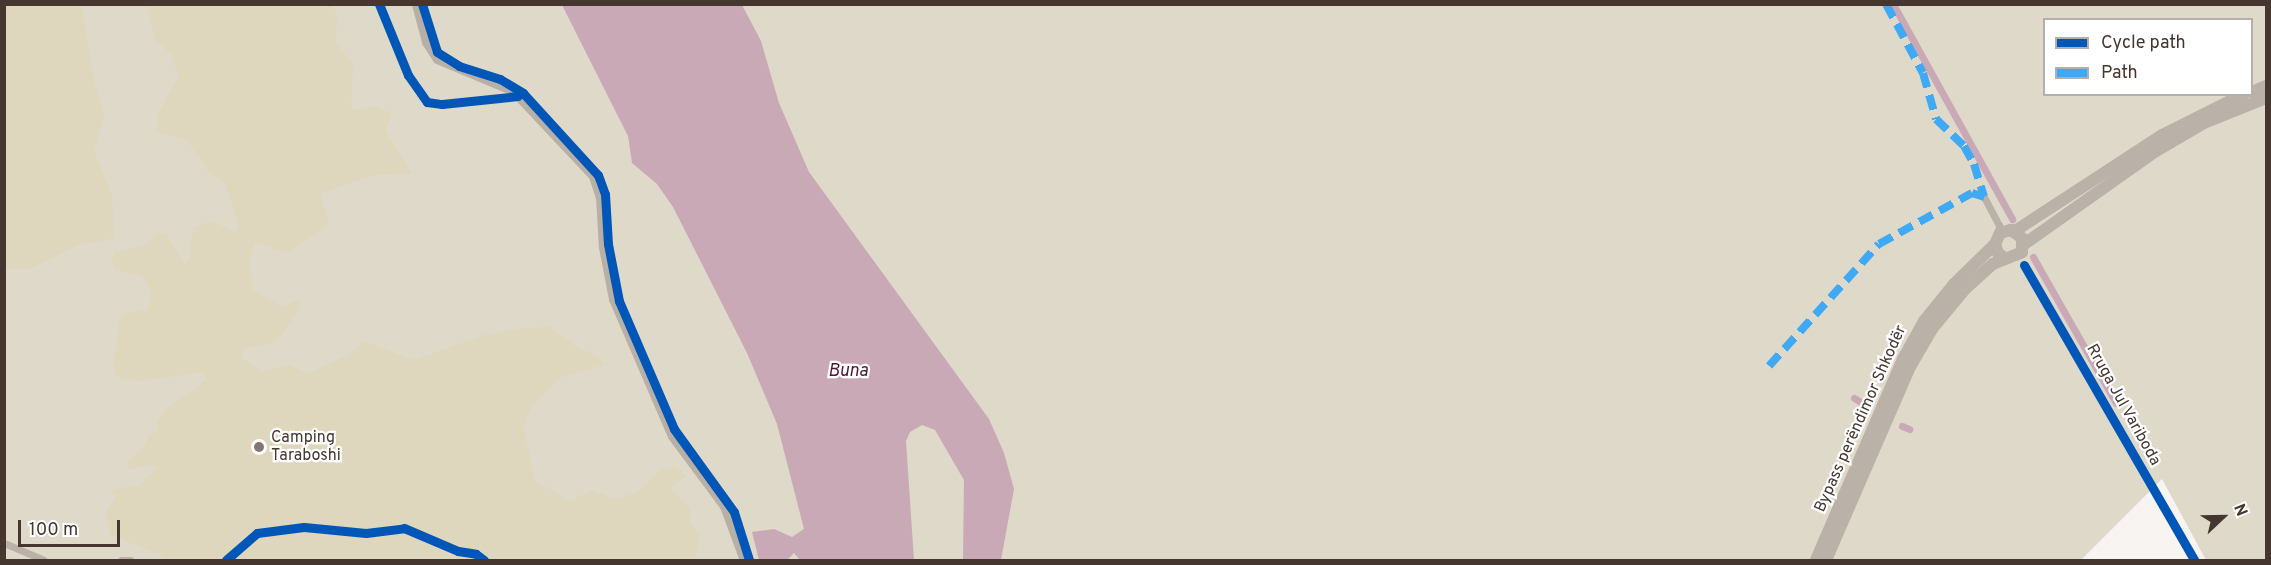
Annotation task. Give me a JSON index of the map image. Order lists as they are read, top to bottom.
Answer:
{
  "streets": {
    "highway": ["Bypass perëndimor Shkodër"],
    "street": ["Rruga Jul Variboda"]
  },
  "crossings": [
    ["Rruga Jul Variboda", "Bypass perëndimor Shkodër"]
  ],
  "water": ["Buna"],
  "places": ["Camping Taraboshi"],
  "legend": ["Cycle path", "Path"],
  "scale_bar": "100 m",
  "north": "right"
}
